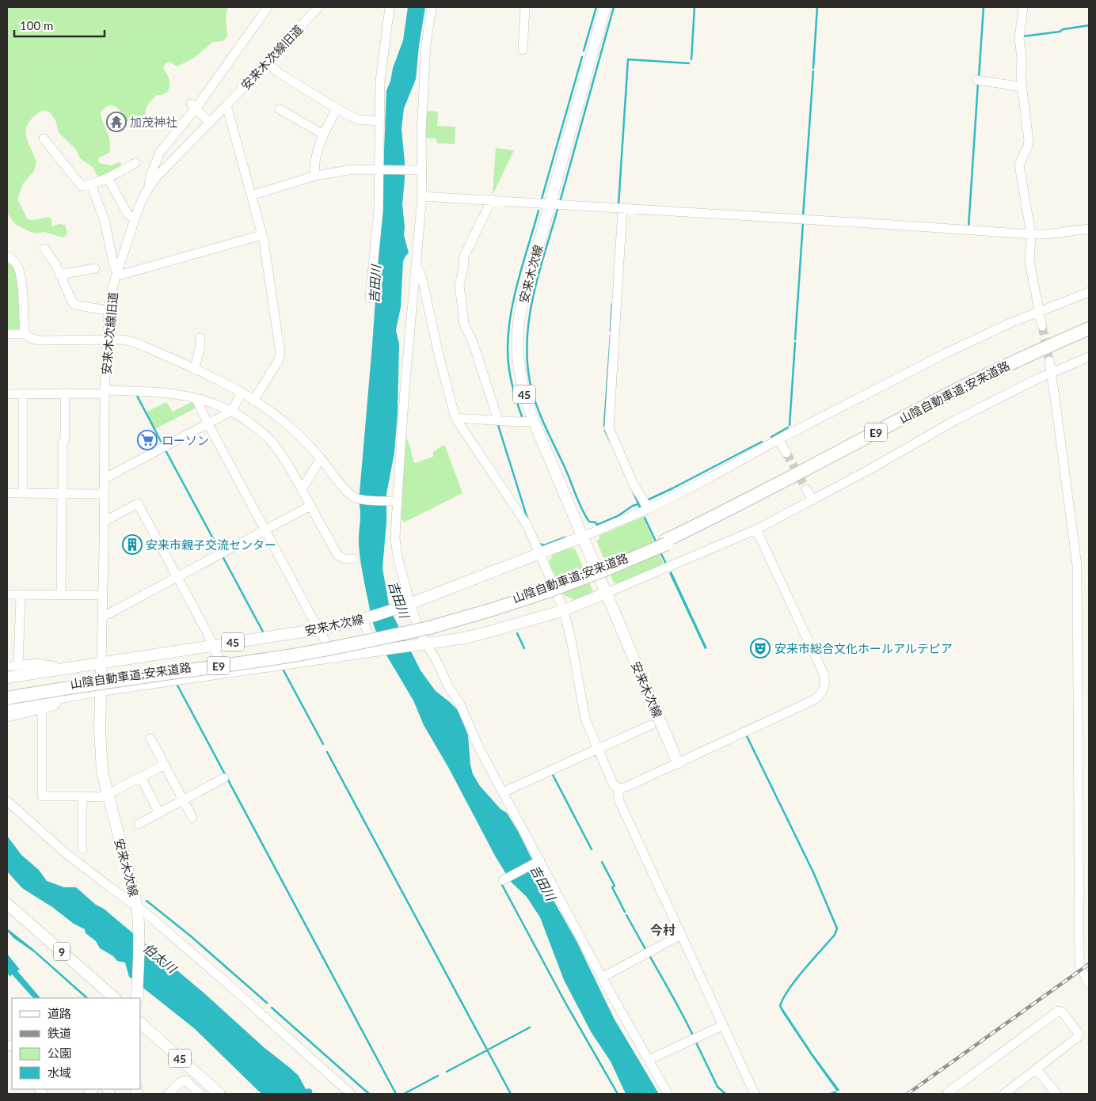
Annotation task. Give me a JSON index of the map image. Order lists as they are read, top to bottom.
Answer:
{
  "streets": {
    "highway": ["山陰自動車道;安来道路", "E9"],
    "main road": ["安来木次線", "45", "9"],
    "street": ["安来木次線旧道"]
  },
  "crossings": [
    ["安来木次線旧道", "安来木次線"]
  ],
  "districts": ["今村"],
  "water": ["吉田川", "伯太川"],
  "places": {
    "temple": ["加茂神社"],
    "supermarket": ["ローソン"],
    "building": ["安来市親子交流センター"],
    "theatre": ["安来市総合文化ホールアルテピア"]
  },
  "legend": [
    "道路",
    "鉄道",
    "公園",
    "水域"
  ],
  "scale_bar": "100 m"
}
